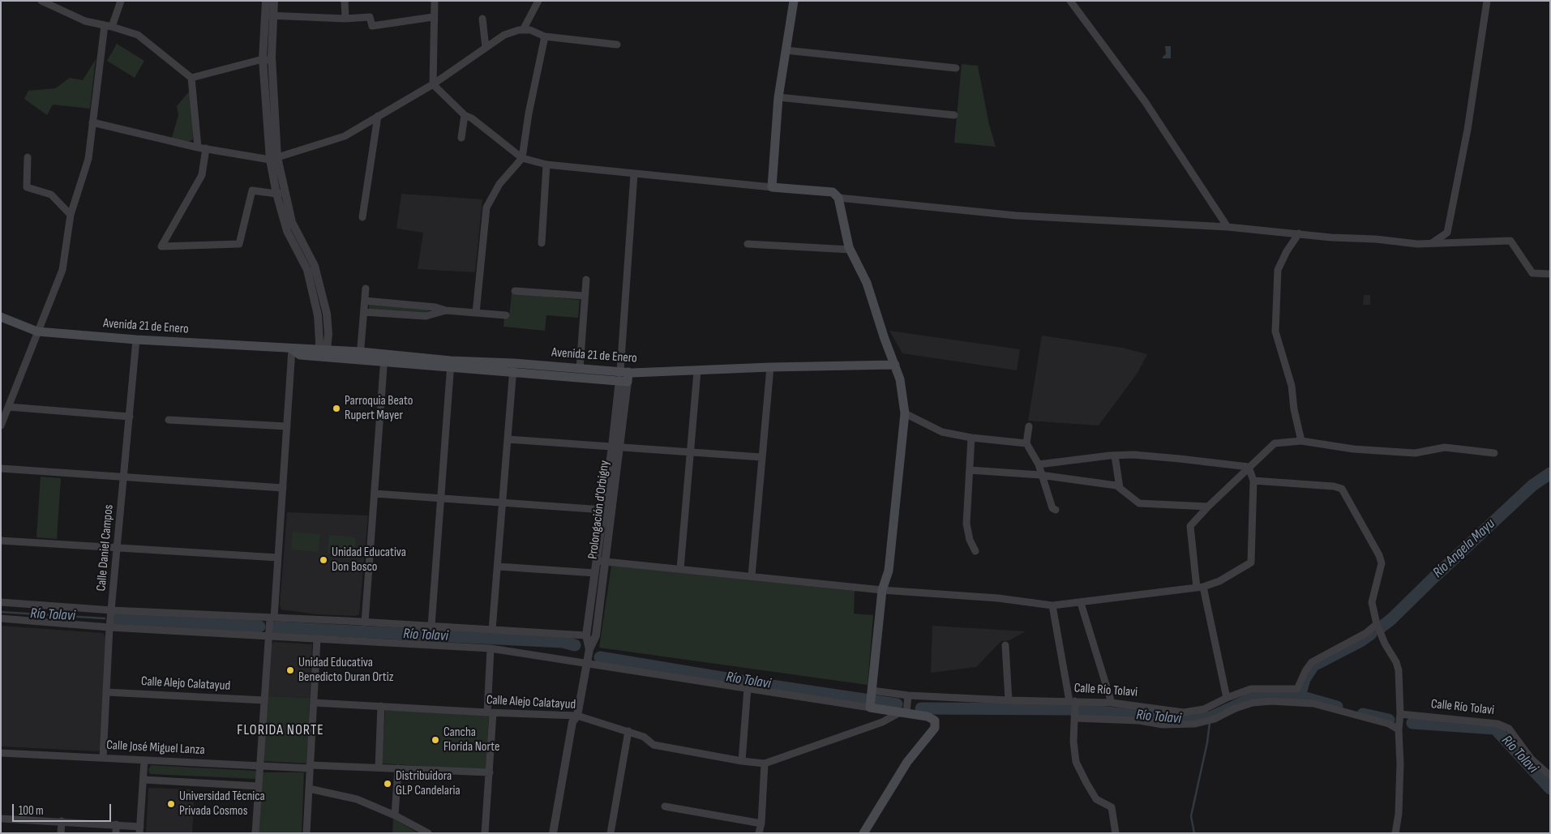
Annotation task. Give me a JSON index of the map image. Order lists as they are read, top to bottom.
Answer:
{
  "streets": {
    "main road": ["Avenida 21 de Enero"],
    "street": [
      "Prolongación d'Orbigny",
      "Calle Daniel Campos",
      "Calle Alejo Calatayud",
      "Calle Río Tolavi",
      "Calle José Miguel Lanza"
    ]
  },
  "crossings": [
    ["Avenida 21 de Enero", "Prolongación d'Orbigny"],
    ["Avenida 21 de Enero", "Calle Daniel Campos"],
    ["Prolongación d'Orbigny", "Calle Alejo Calatayud"],
    ["Calle Daniel Campos", "Calle Alejo Calatayud"],
    ["Calle Daniel Campos", "Calle José Miguel Lanza"]
  ],
  "districts": ["FLORIDA NORTE"],
  "water": ["Río Angela Mayu", "Río Tolavi"],
  "places": [
    "Parroquia Beato Rupert Mayer",
    "Unidad Educativa Don Bosco",
    "Unidad Educativa Benedicto Duran Ortiz",
    "Cancha Florida Norte",
    "Distribuidora GLP Candelaria",
    "Universidad Técnica Privada Cosmos"
  ],
  "scale_bar": "100 m"
}
